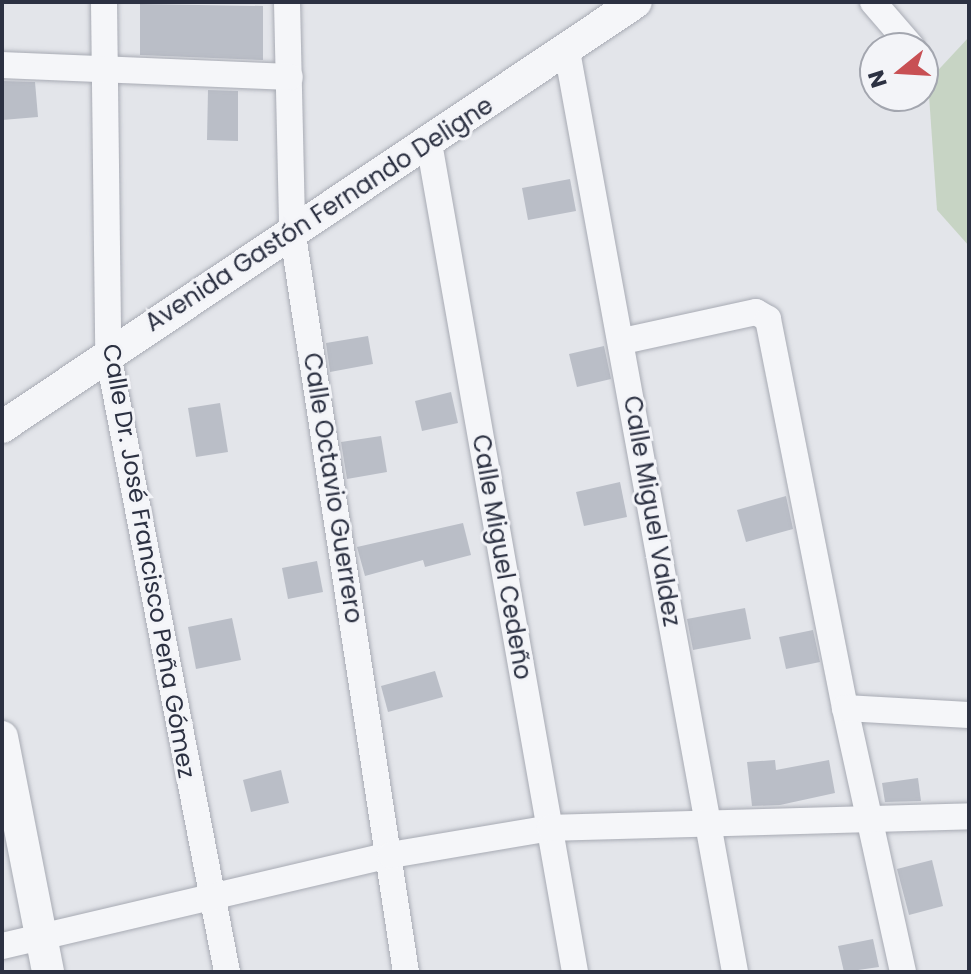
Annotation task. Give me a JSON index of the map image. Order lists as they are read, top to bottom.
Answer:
{
  "streets": {
    "street": [
      "Avenida Gastón Fernando Deligne",
      "Calle Octavio Guerrero",
      "Calle Miguel Valdez",
      "Calle Miguel Cedeño",
      "Calle Dr. José Francisco Peña Gómez"
    ]
  },
  "crossings": [
    ["Avenida Gastón Fernando Deligne", "Calle Octavio Guerrero"],
    ["Avenida Gastón Fernando Deligne", "Calle Miguel Valdez"],
    ["Avenida Gastón Fernando Deligne", "Calle Miguel Cedeño"],
    ["Avenida Gastón Fernando Deligne", "Calle Dr. José Francisco Peña Gómez"]
  ],
  "north": "left"
}
